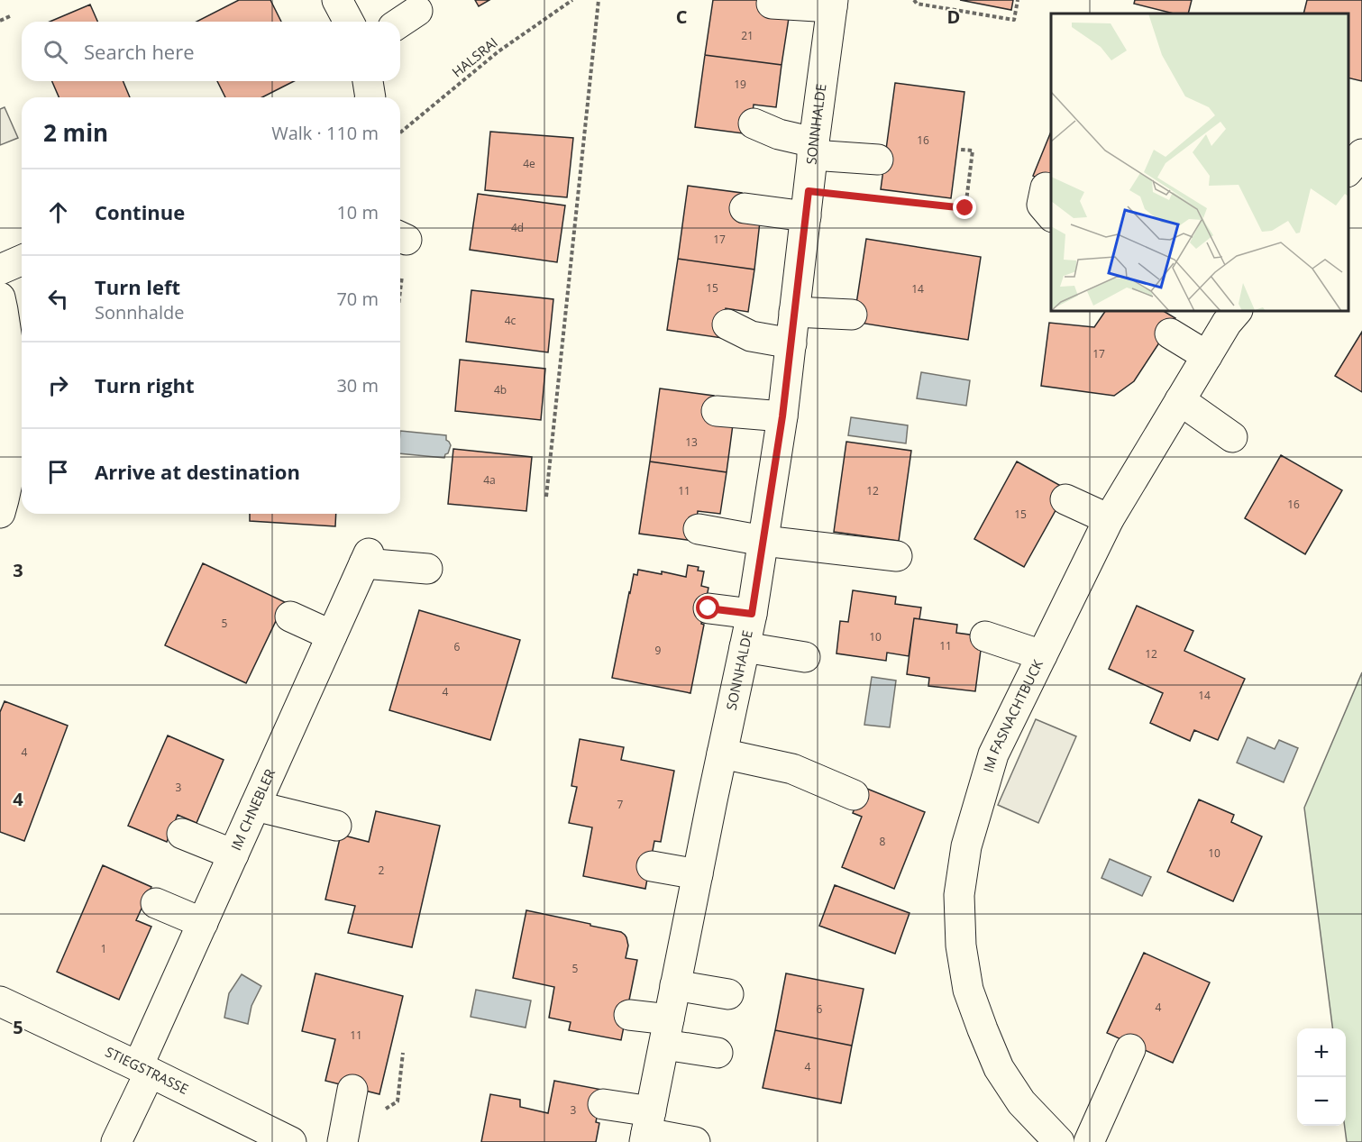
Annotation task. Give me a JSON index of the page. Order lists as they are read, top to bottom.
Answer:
{
  "streets": {
    "street": [
      "SONNHALDE",
      "IM FASNACHTBUCK",
      "IM CHNEBLER",
      "STIEGSTRASSE"
    ],
    "path": ["HALSRAI"]
  },
  "crossings": [
    ["IM CHNEBLER", "STIEGSTRASSE"]
  ],
  "house_numbers": [
    "21",
    "19",
    "16",
    "4e",
    "4d",
    "17",
    "15",
    "14",
    "4c",
    "17",
    "4b",
    "13",
    "4a",
    "11",
    "12",
    "16",
    "15",
    "5",
    "10",
    "11",
    "6",
    "9",
    "12",
    "4",
    "14",
    "4",
    "3",
    "7",
    "8",
    "10",
    "2",
    "1",
    "5",
    "4",
    "6",
    "11",
    "4",
    "3"
  ],
  "page": {
    "search": "Search here",
    "heading": ["2 min", "Walk · 110 m"],
    "list": [
      ["Continue", "10 m"],
      ["Turn left", "Sonnhalde", "70 m"],
      ["Turn right", "30 m"],
      "Arrive at destination"
    ],
    "map_buttons": ["+", "−"]
  },
  "grid": {
    "columns": ["C", "D"],
    "rows": ["3", "4", "5"]
  }
}
